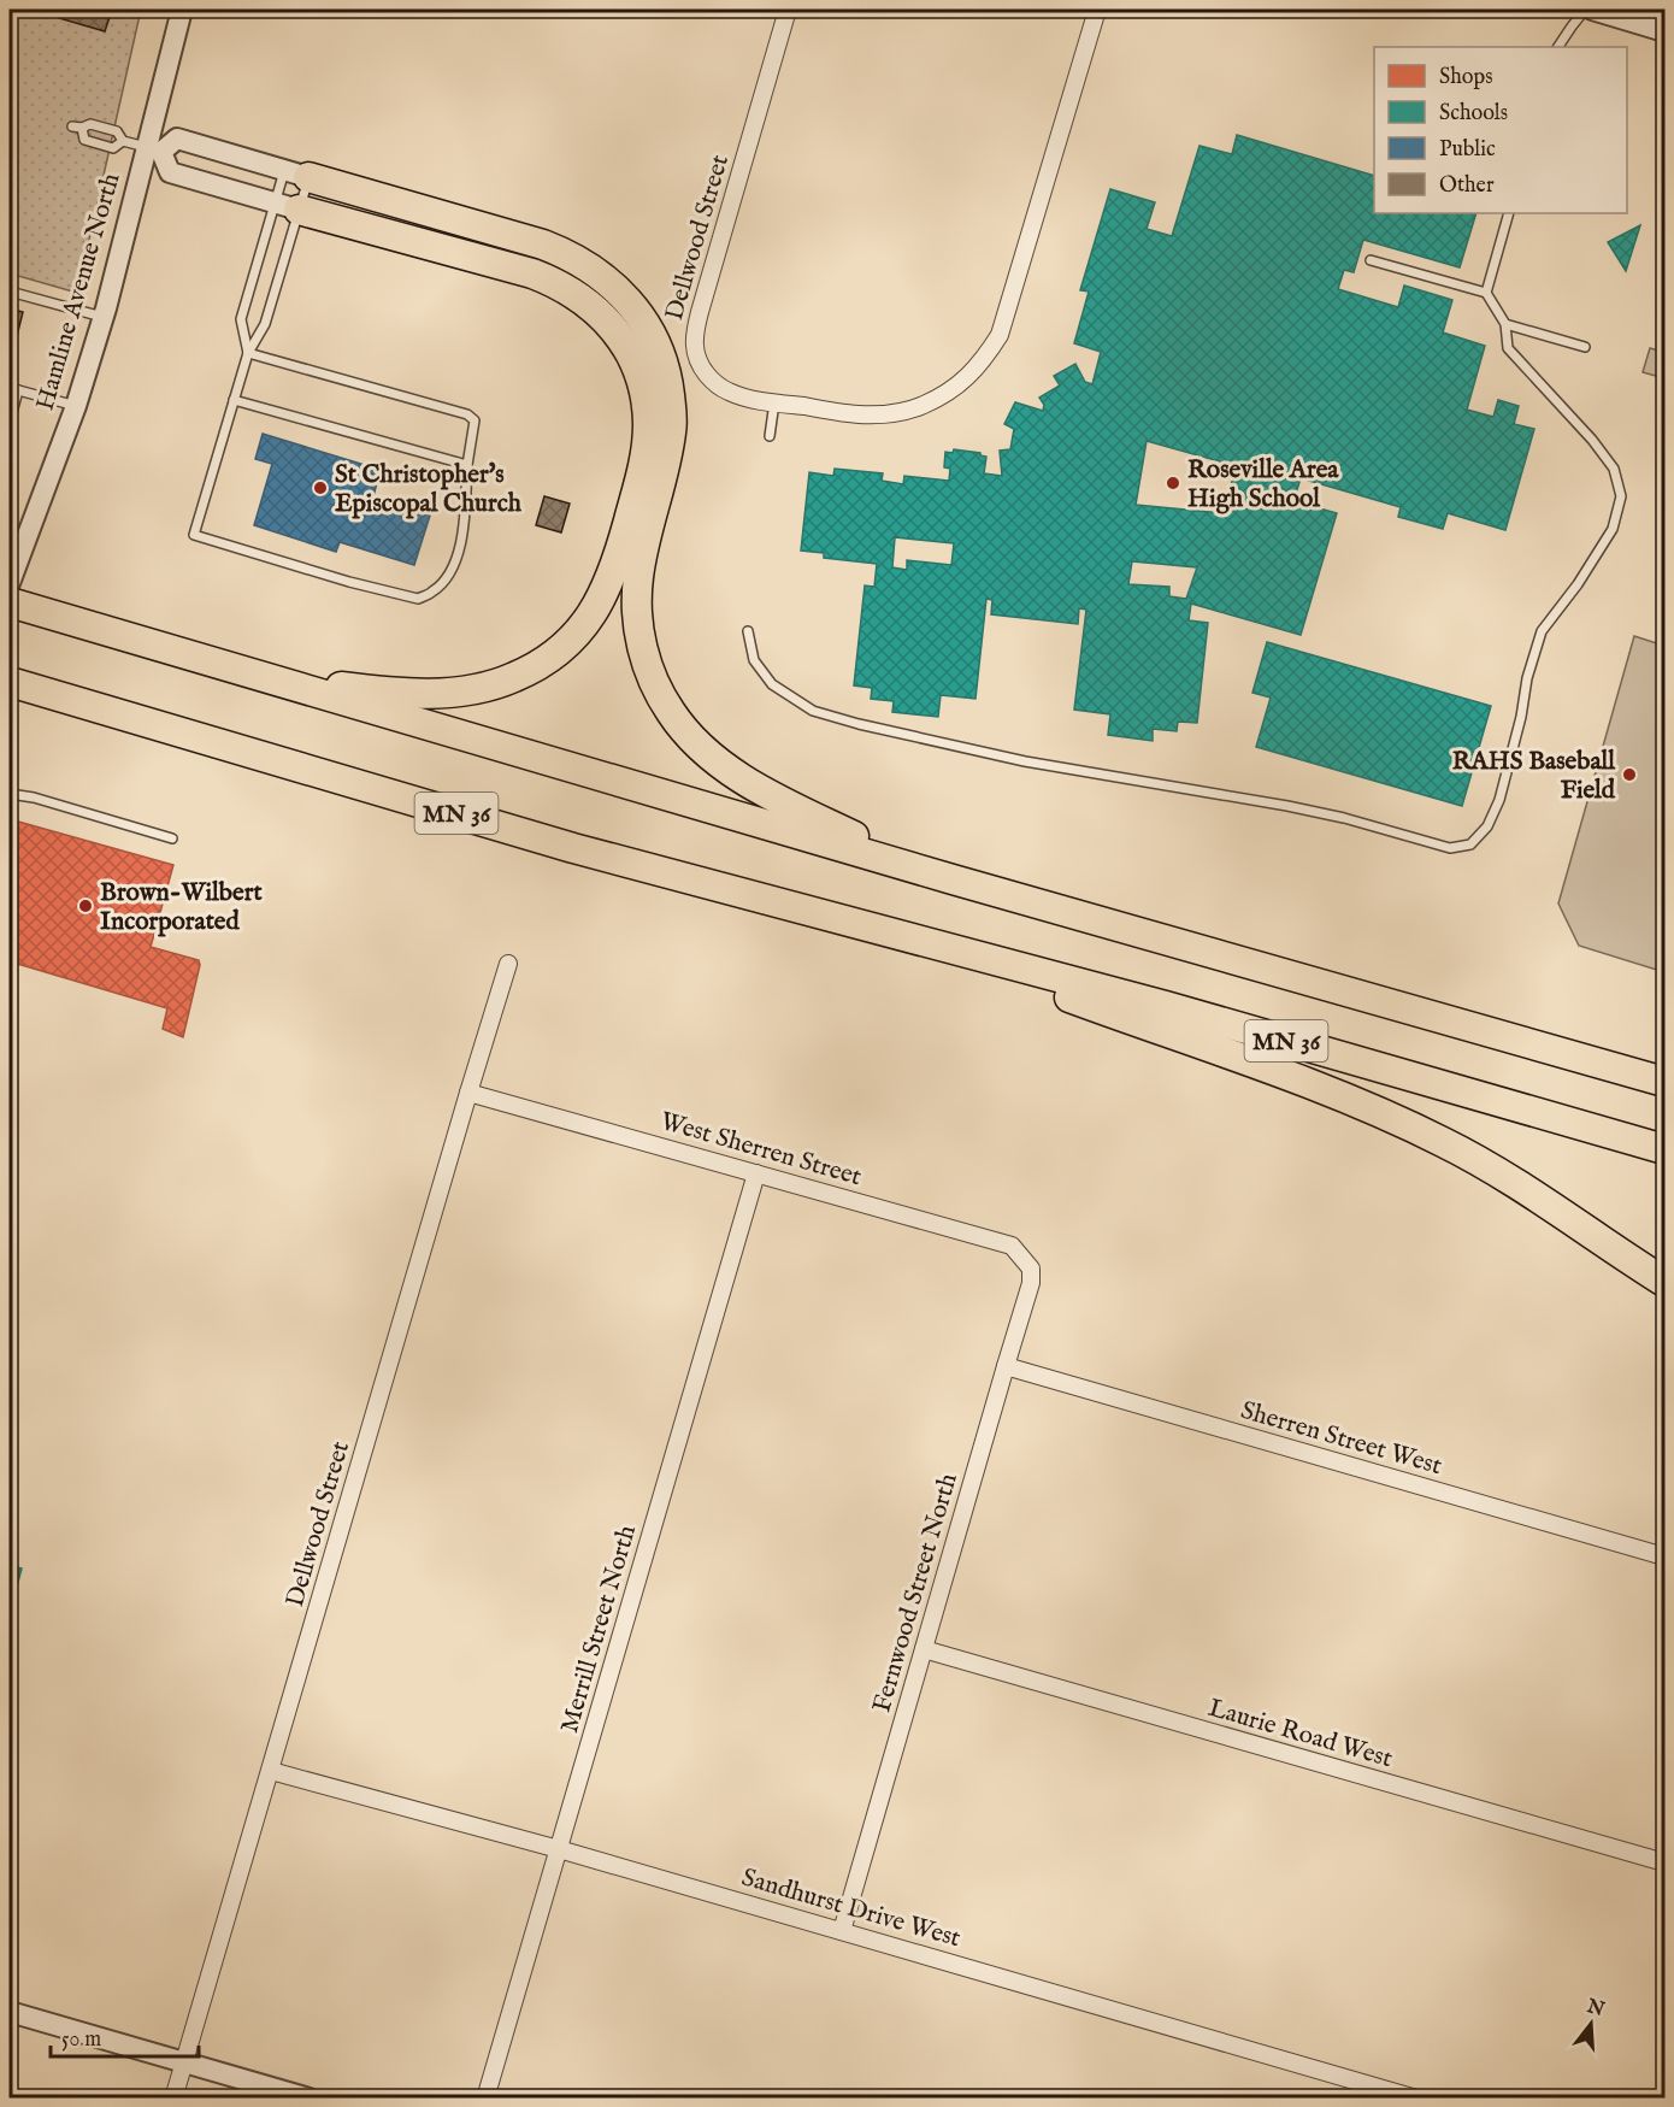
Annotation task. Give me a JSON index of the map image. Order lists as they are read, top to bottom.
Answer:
{
  "streets": {
    "highway": ["MN 36"],
    "street": [
      "Dellwood Street",
      "Hamline Avenue North",
      "West Sherren Street",
      "Sherren Street West",
      "Fernwood Street North",
      "Merrill Street North",
      "Laurie Road West",
      "Sandhurst Drive West"
    ]
  },
  "crossings": [
    ["Dellwood Street", "West Sherren Street"],
    ["Dellwood Street", "Sandhurst Drive West"],
    ["West Sherren Street", "Fernwood Street North"],
    ["West Sherren Street", "Merrill Street North"],
    ["Sherren Street West", "Fernwood Street North"],
    ["Fernwood Street North", "Laurie Road West"],
    ["Fernwood Street North", "Sandhurst Drive West"],
    ["Merrill Street North", "Sandhurst Drive West"]
  ],
  "places": [
    "Roseville Area High School",
    "St Christopher's Episcopal Church",
    "RAHS Baseball Field",
    "Brown-Wilbert Incorporated"
  ],
  "legend": [
    "Shops",
    "Schools",
    "Public",
    "Other"
  ],
  "scale_bar": "50 m",
  "north": "top"
}
